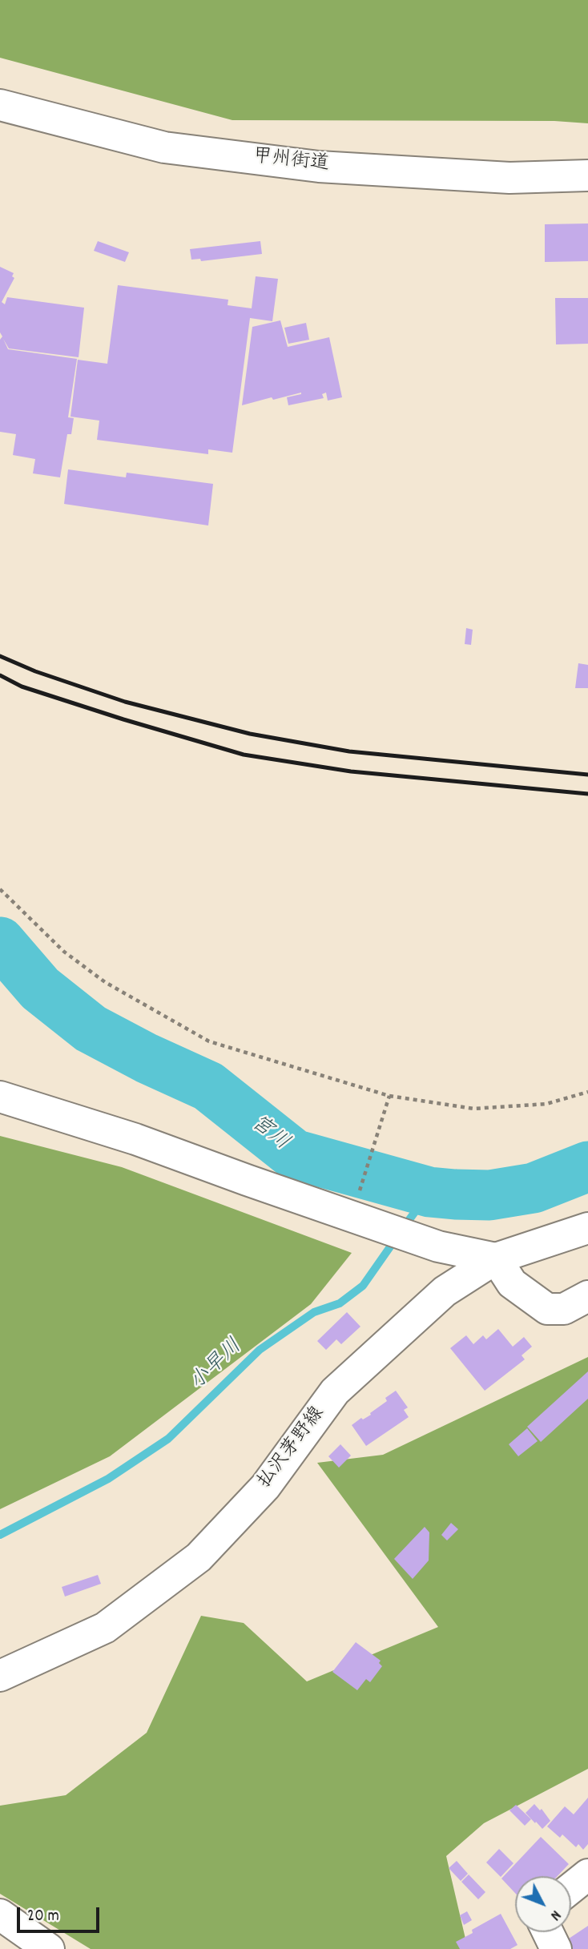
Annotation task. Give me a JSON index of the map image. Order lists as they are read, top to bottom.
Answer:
{
  "streets": {
    "main road": ["甲州街道", "払沢茅野線"]
  },
  "water": ["宮川", "小早川"],
  "scale_bar": "20 m",
  "north": "bottom right"
}
